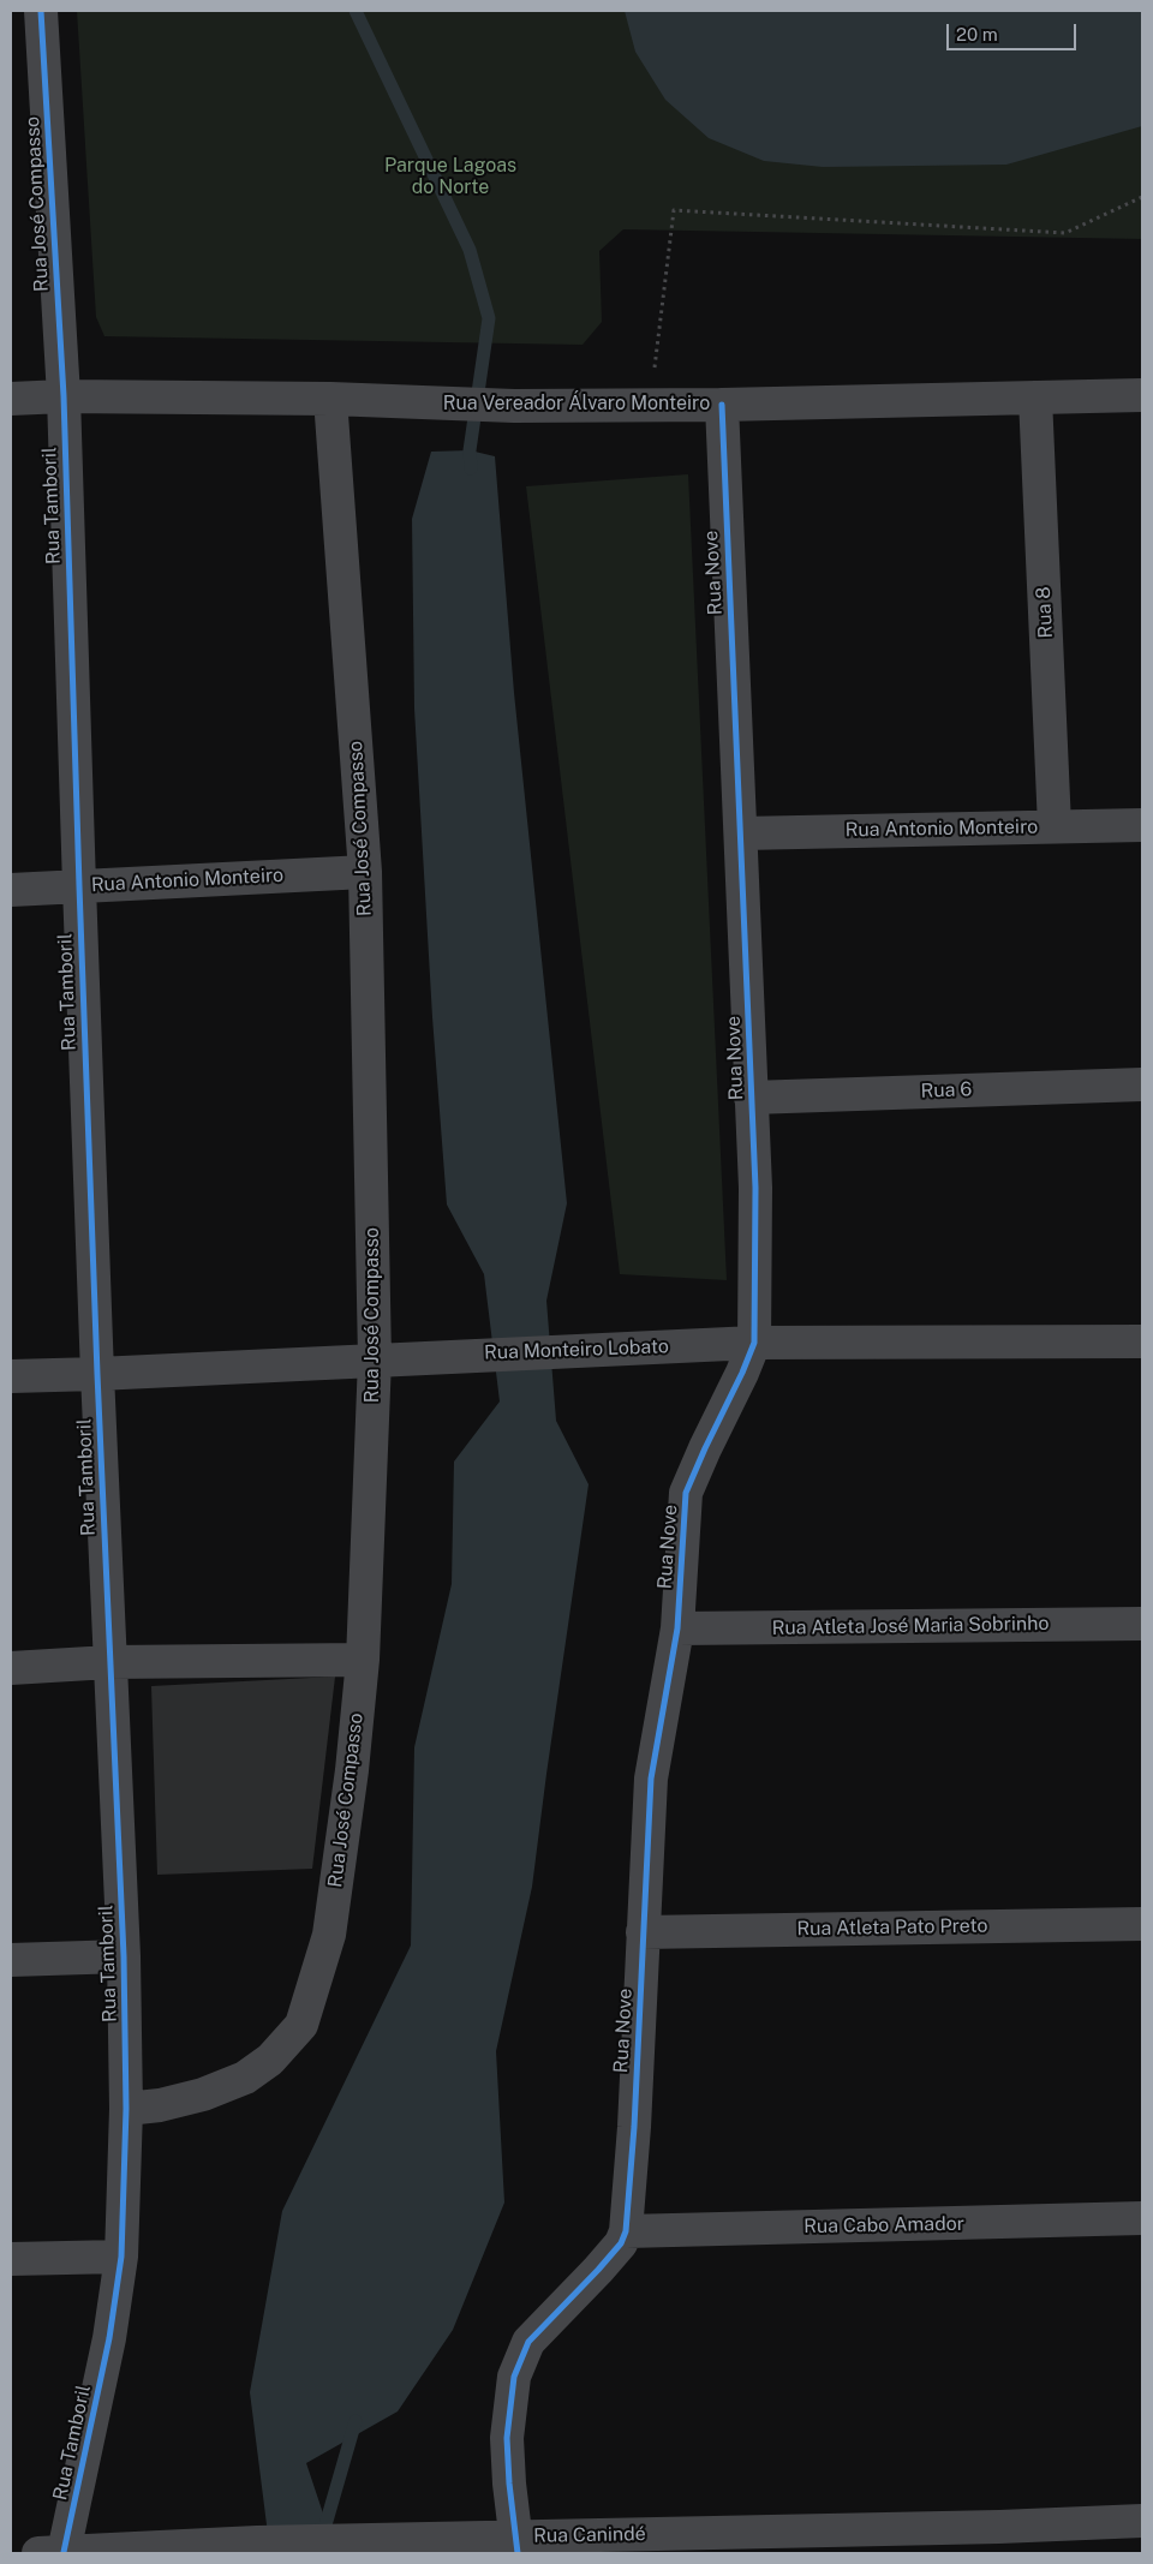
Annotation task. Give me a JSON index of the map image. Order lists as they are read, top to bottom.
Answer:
{
  "streets": {
    "street": [
      "Rua José Compasso",
      "Rua Vereador Álvaro Monteiro",
      "Rua Tamboril",
      "Rua Nove",
      "Rua 8",
      "Rua Antonio Monteiro",
      "Rua 6",
      "Rua Monteiro Lobato",
      "Rua Atleta José Maria Sobrinho",
      "Rua Atleta Pato Preto",
      "Rua Cabo Amador",
      "Rua Canindé"
    ]
  },
  "crossings": [
    ["Rua José Compasso", "Rua Vereador Álvaro Monteiro"],
    ["Rua José Compasso", "Rua Tamboril"],
    ["Rua José Compasso", "Rua Antonio Monteiro"],
    ["Rua José Compasso", "Rua Monteiro Lobato"],
    ["Rua Vereador Álvaro Monteiro", "Rua Tamboril"],
    ["Rua Vereador Álvaro Monteiro", "Rua Nove"],
    ["Rua Vereador Álvaro Monteiro", "Rua 8"],
    ["Rua Tamboril", "Rua Antonio Monteiro"],
    ["Rua Tamboril", "Rua Monteiro Lobato"],
    ["Rua Tamboril", "Rua Canindé"],
    ["Rua Nove", "Rua Antonio Monteiro"],
    ["Rua Nove", "Rua 6"],
    ["Rua Nove", "Rua Monteiro Lobato"],
    ["Rua Nove", "Rua Atleta José Maria Sobrinho"],
    ["Rua Nove", "Rua Atleta Pato Preto"],
    ["Rua Nove", "Rua Cabo Amador"],
    ["Rua Nove", "Rua Canindé"],
    ["Rua 8", "Rua Antonio Monteiro"]
  ],
  "parks": ["Parque Lagoas do Norte"],
  "scale_bar": "20 m"
}
